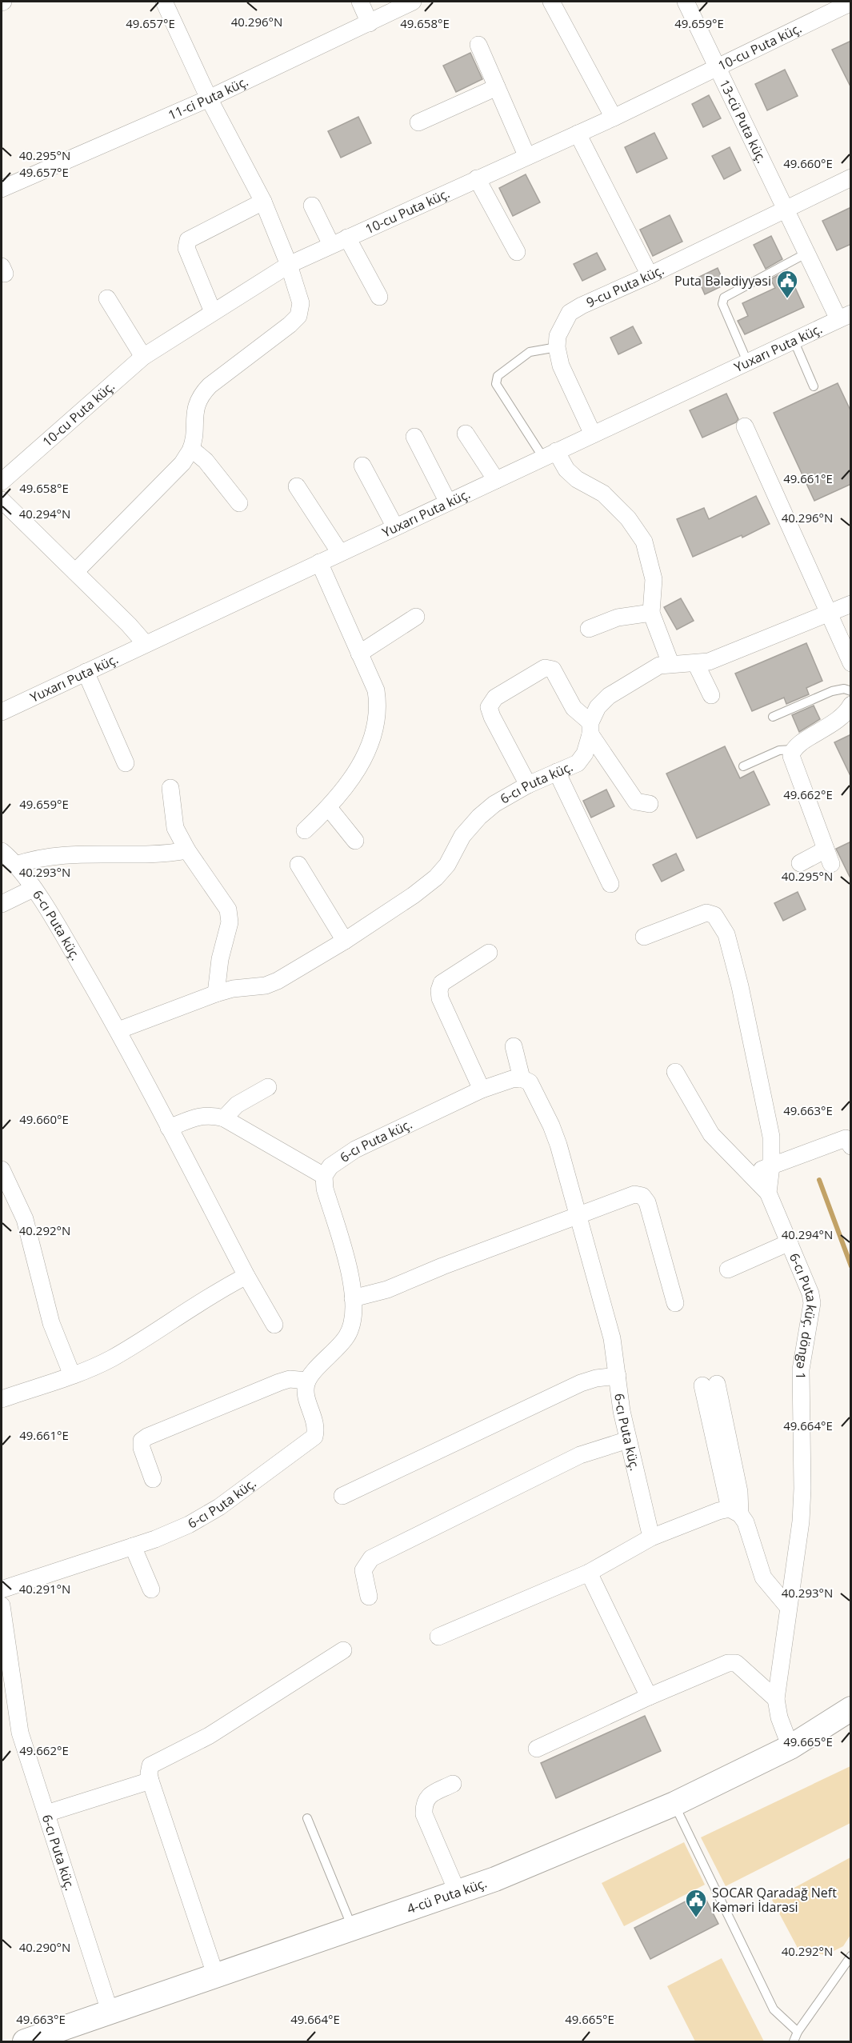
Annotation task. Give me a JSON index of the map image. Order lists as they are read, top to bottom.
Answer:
{
  "streets": {
    "street": [
      "10-cu Puta küç.",
      "11-ci Puta küç.",
      "13-cü Puta küç.",
      "9-cu Puta küç.",
      "Yuxarı Puta küç.",
      "6-cı Puta küç.",
      "6-cı Puta küç. döngə 1",
      "4-cü Puta küç."
    ]
  },
  "crossings": [
    ["10-cu Puta küç.", "13-cü Puta küç."],
    ["13-cü Puta küç.", "9-cu Puta küç."],
    ["13-cü Puta küç.", "Yuxarı Puta küç."],
    ["6-cı Puta küç.", "4-cü Puta küç."],
    ["6-cı Puta küç. döngə 1", "4-cü Puta küç."]
  ],
  "places": {
    "public building": ["Puta Bələdiyyəsi", "SOCAR Qaradağ Neft Kəməri İdarəsi"]
  },
  "coordinates": [
    "40.296°N",
    "49.657°E",
    "49.658°E",
    "49.659°E",
    "40.295°N",
    "49.660°E",
    "49.661°E",
    "40.294°N",
    "49.662°E",
    "40.293°N",
    "49.663°E",
    "40.292°N",
    "49.664°E",
    "40.291°N",
    "49.665°E",
    "40.290°N"
  ]
}
